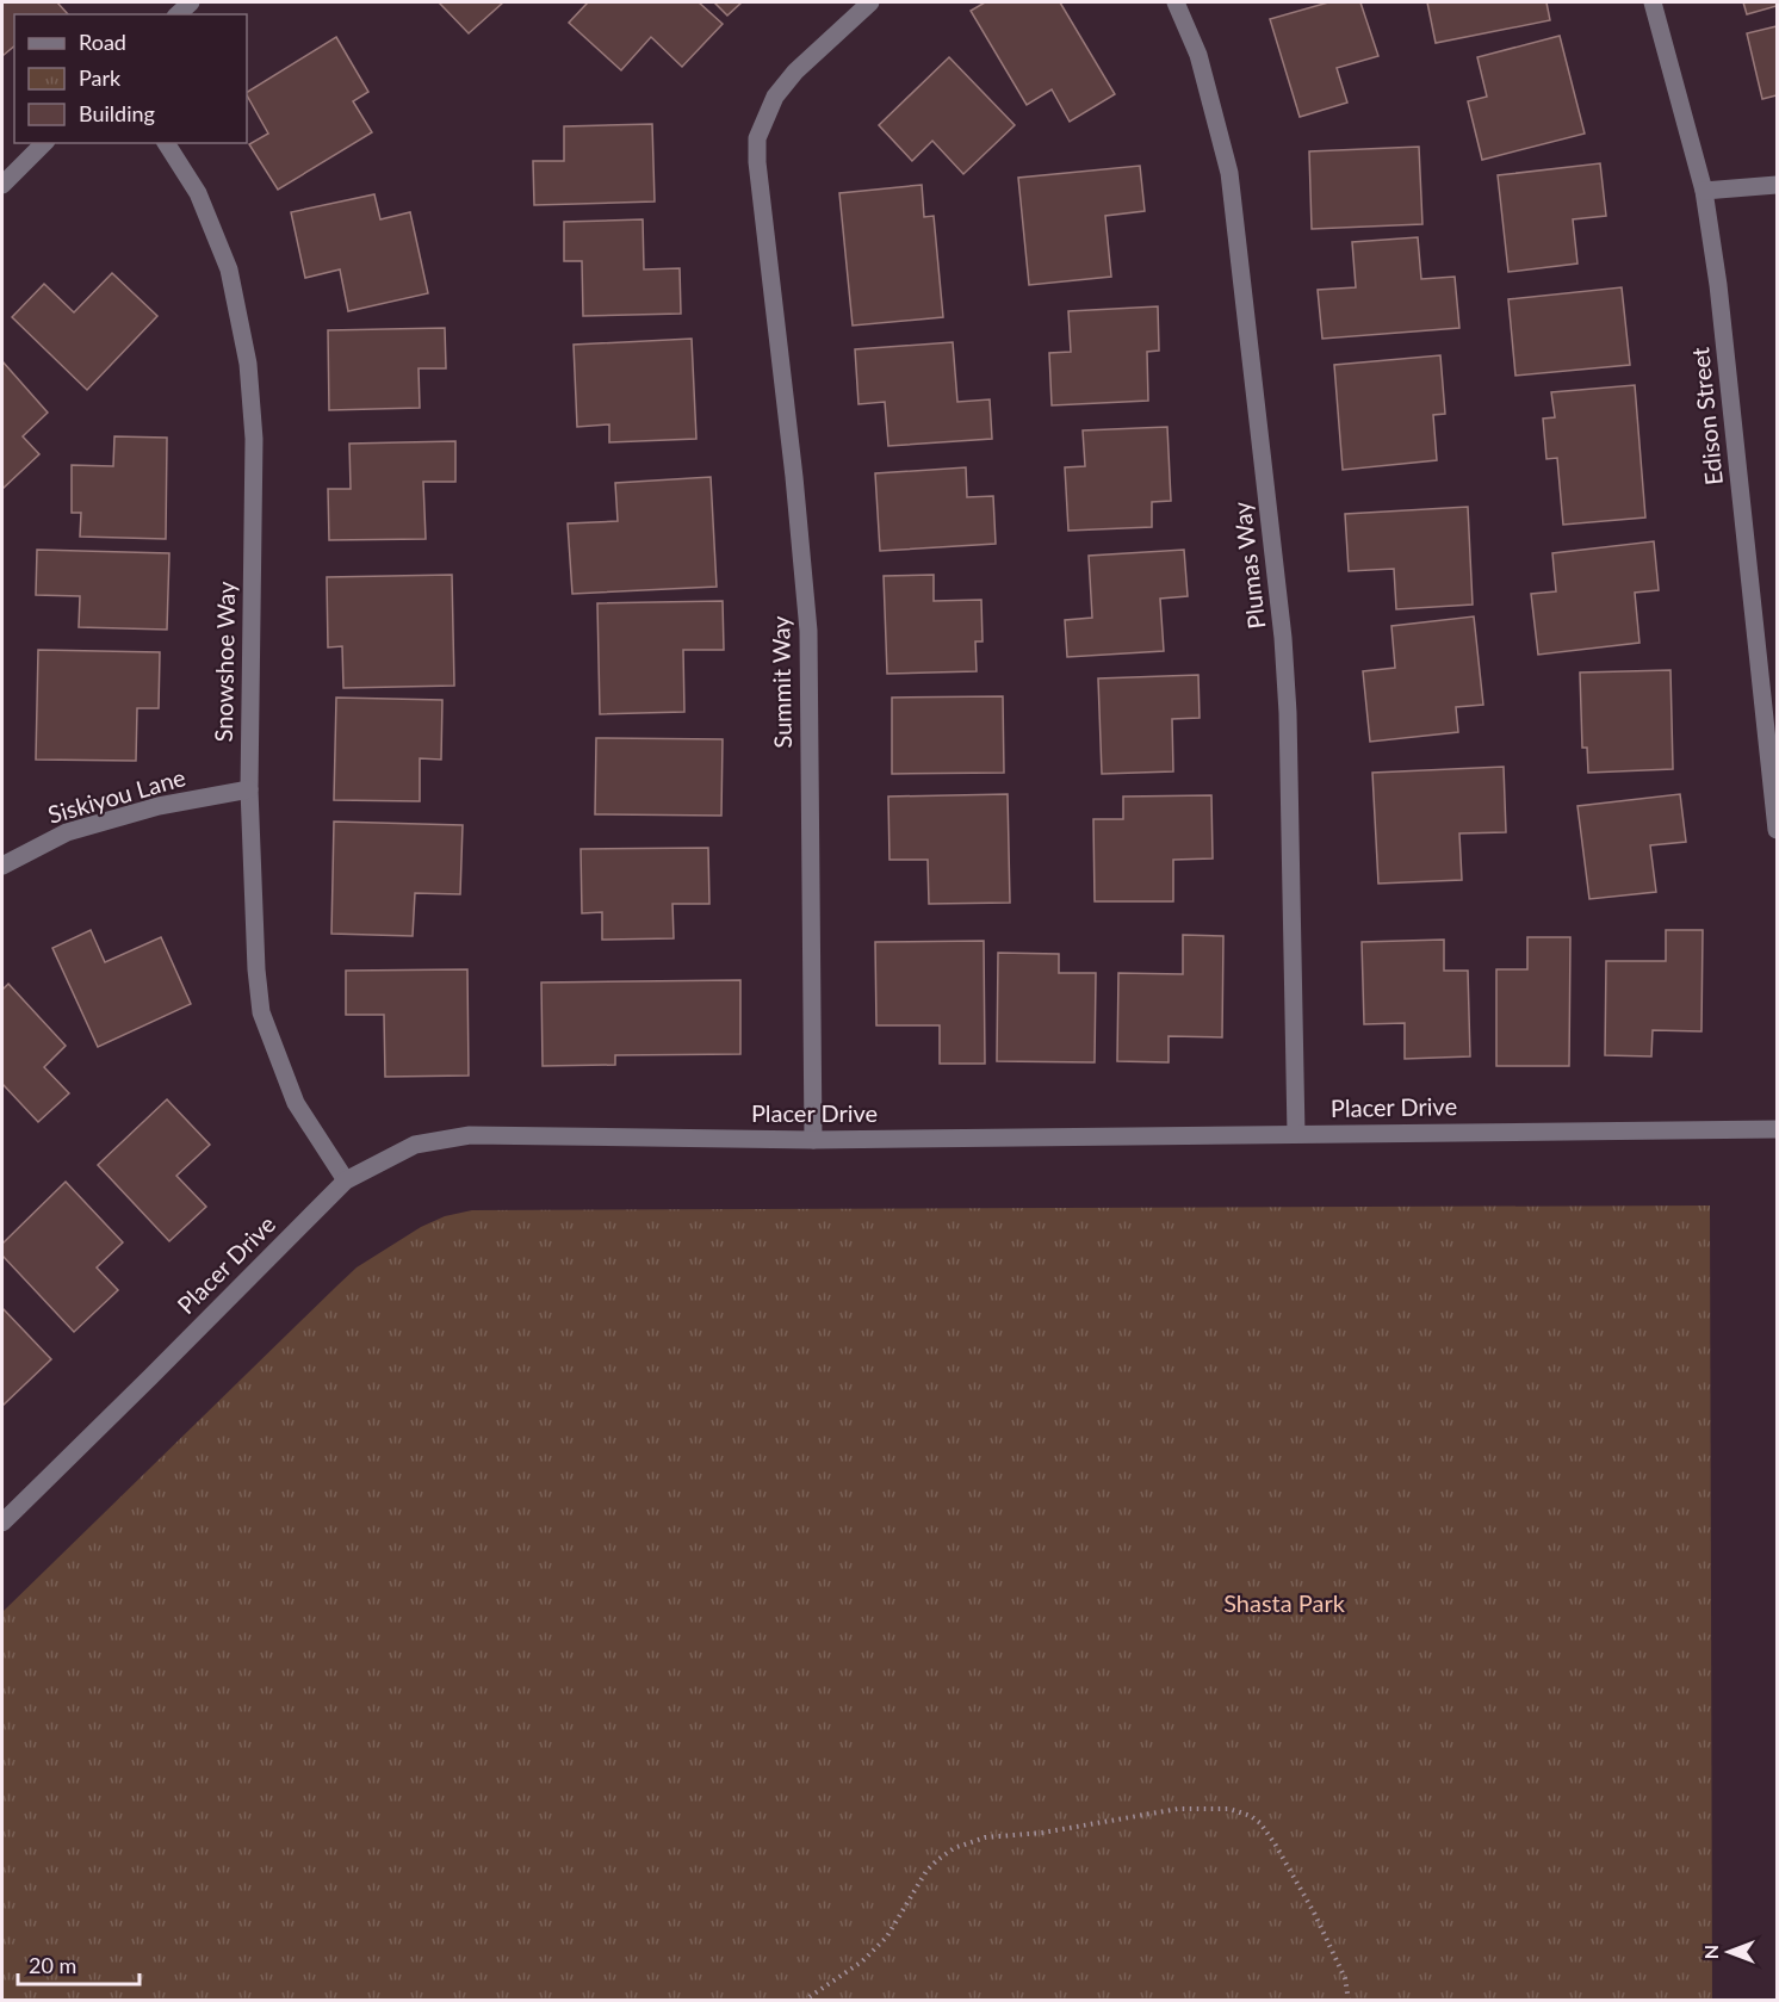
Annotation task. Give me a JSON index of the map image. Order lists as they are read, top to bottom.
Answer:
{
  "streets": {
    "street": [
      "Edison Street",
      "Plumas Way",
      "Snowshoe Way",
      "Summit Way",
      "Siskiyou Lane",
      "Placer Drive"
    ]
  },
  "crossings": [
    ["Plumas Way", "Placer Drive"],
    ["Snowshoe Way", "Siskiyou Lane"],
    ["Snowshoe Way", "Placer Drive"],
    ["Summit Way", "Placer Drive"]
  ],
  "parks": ["Shasta Park"],
  "legend": ["Road", "Park", "Building"],
  "scale_bar": "20 m",
  "north": "left"
}
